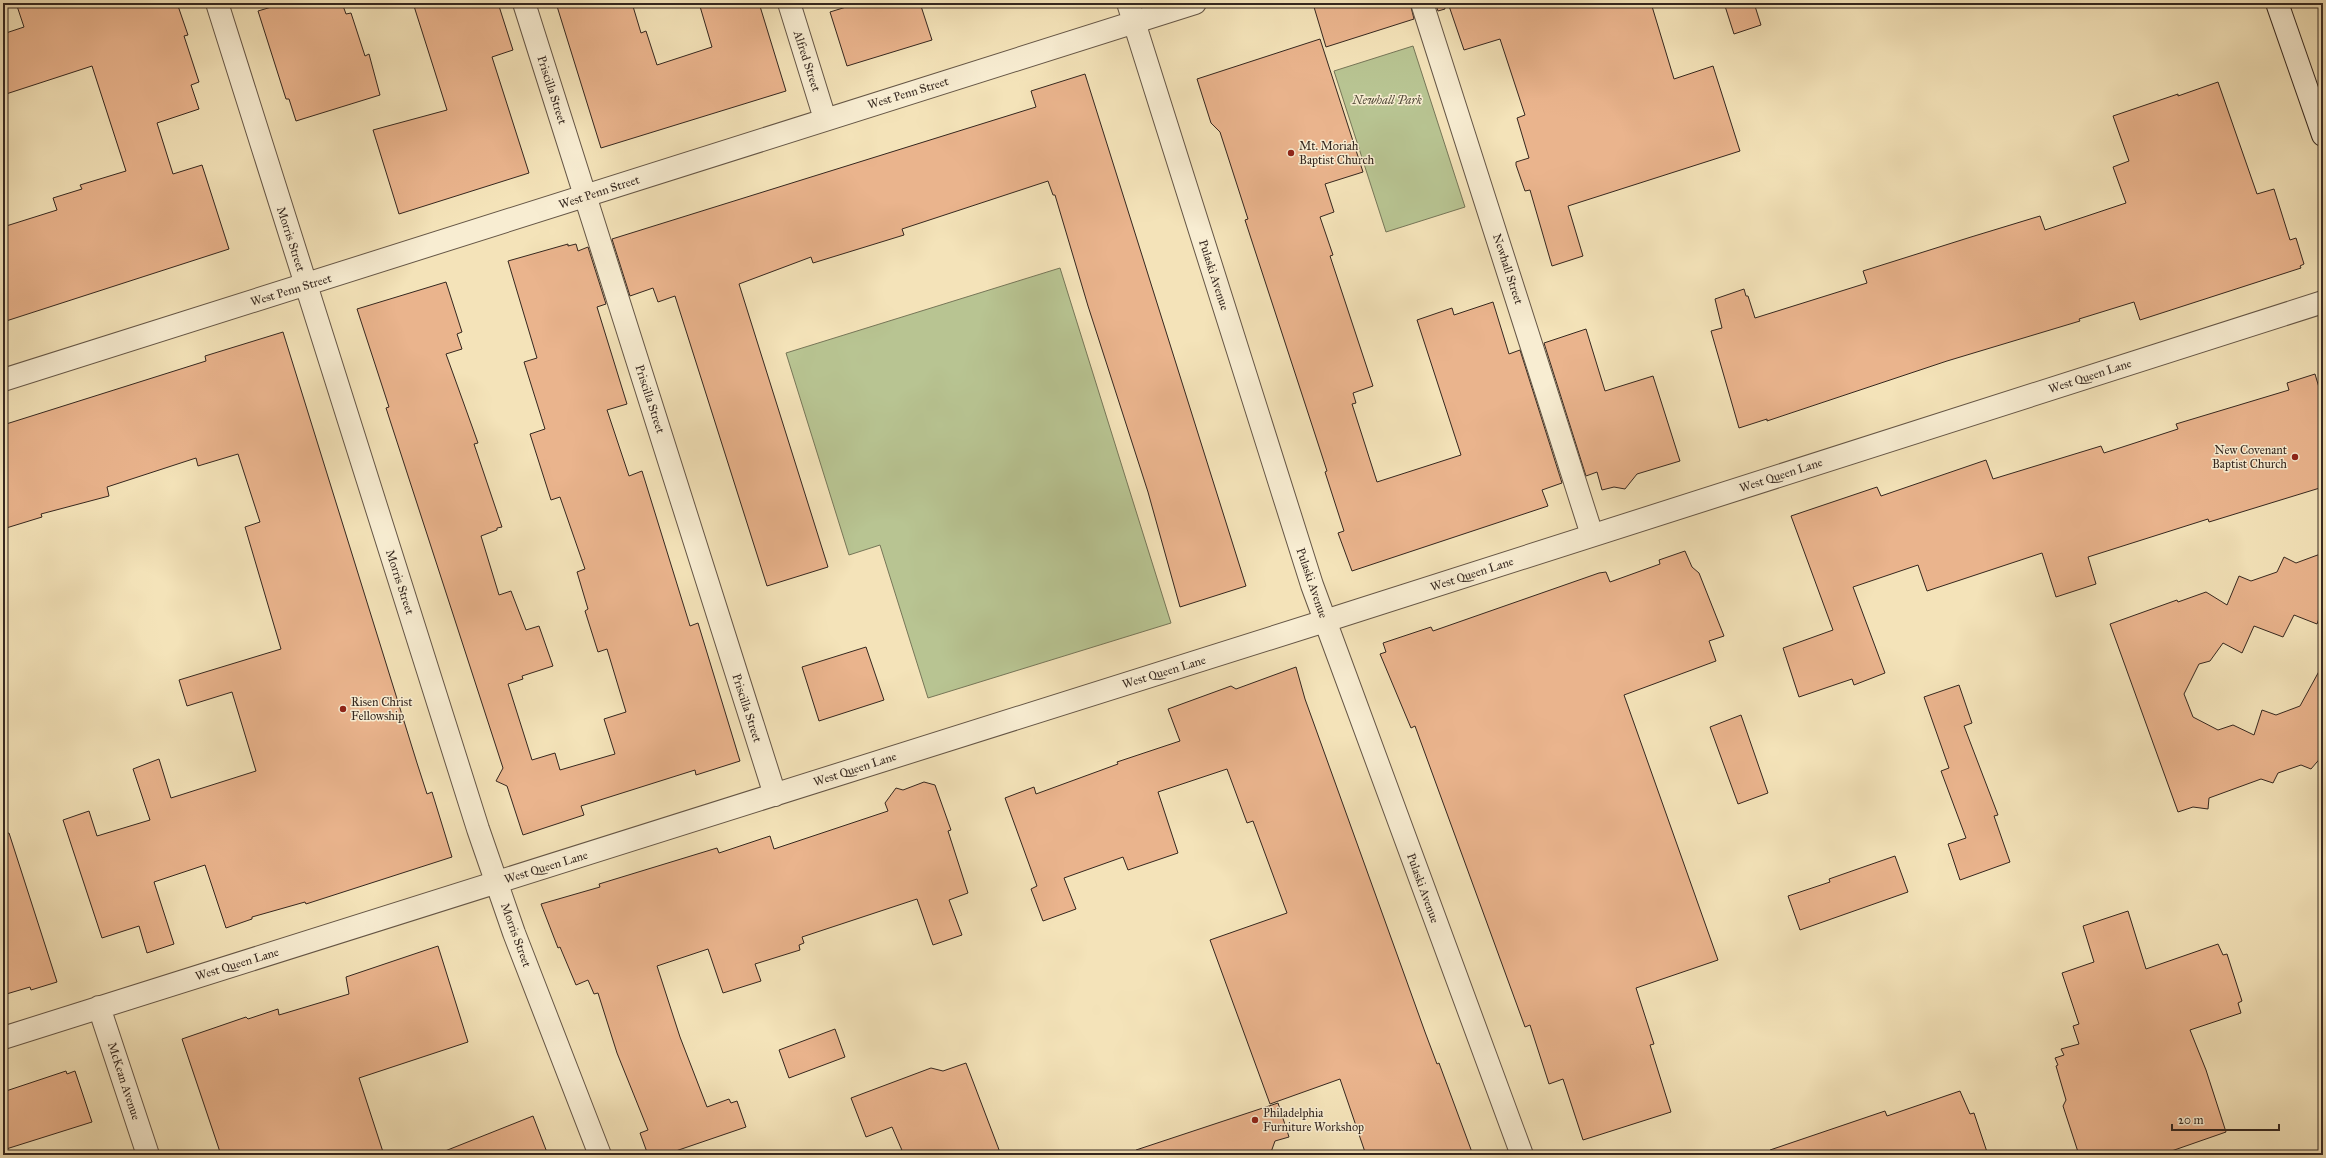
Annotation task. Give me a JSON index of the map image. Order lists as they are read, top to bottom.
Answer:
{
  "streets": {
    "street": [
      "Alfred Street",
      "Priscilla Street",
      "West Penn Street",
      "Morris Street",
      "Newhall Street",
      "Pulaski Avenue",
      "West Queen Lane",
      "McKean Avenue"
    ]
  },
  "crossings": [
    ["Alfred Street", "West Penn Street"],
    ["Priscilla Street", "West Penn Street"],
    ["Priscilla Street", "West Queen Lane"],
    ["West Penn Street", "Morris Street"],
    ["West Penn Street", "Pulaski Avenue"],
    ["Morris Street", "West Queen Lane"],
    ["Newhall Street", "West Queen Lane"],
    ["Pulaski Avenue", "West Queen Lane"],
    ["West Queen Lane", "McKean Avenue"]
  ],
  "parks": ["Newhall Park"],
  "places": [
    "Mt. Moriah Baptist Church",
    "New Covenant Baptist Church",
    "Risen Christ Fellowship",
    "Philadelphia Furniture Workshop"
  ],
  "scale_bar": "20 m"
}
